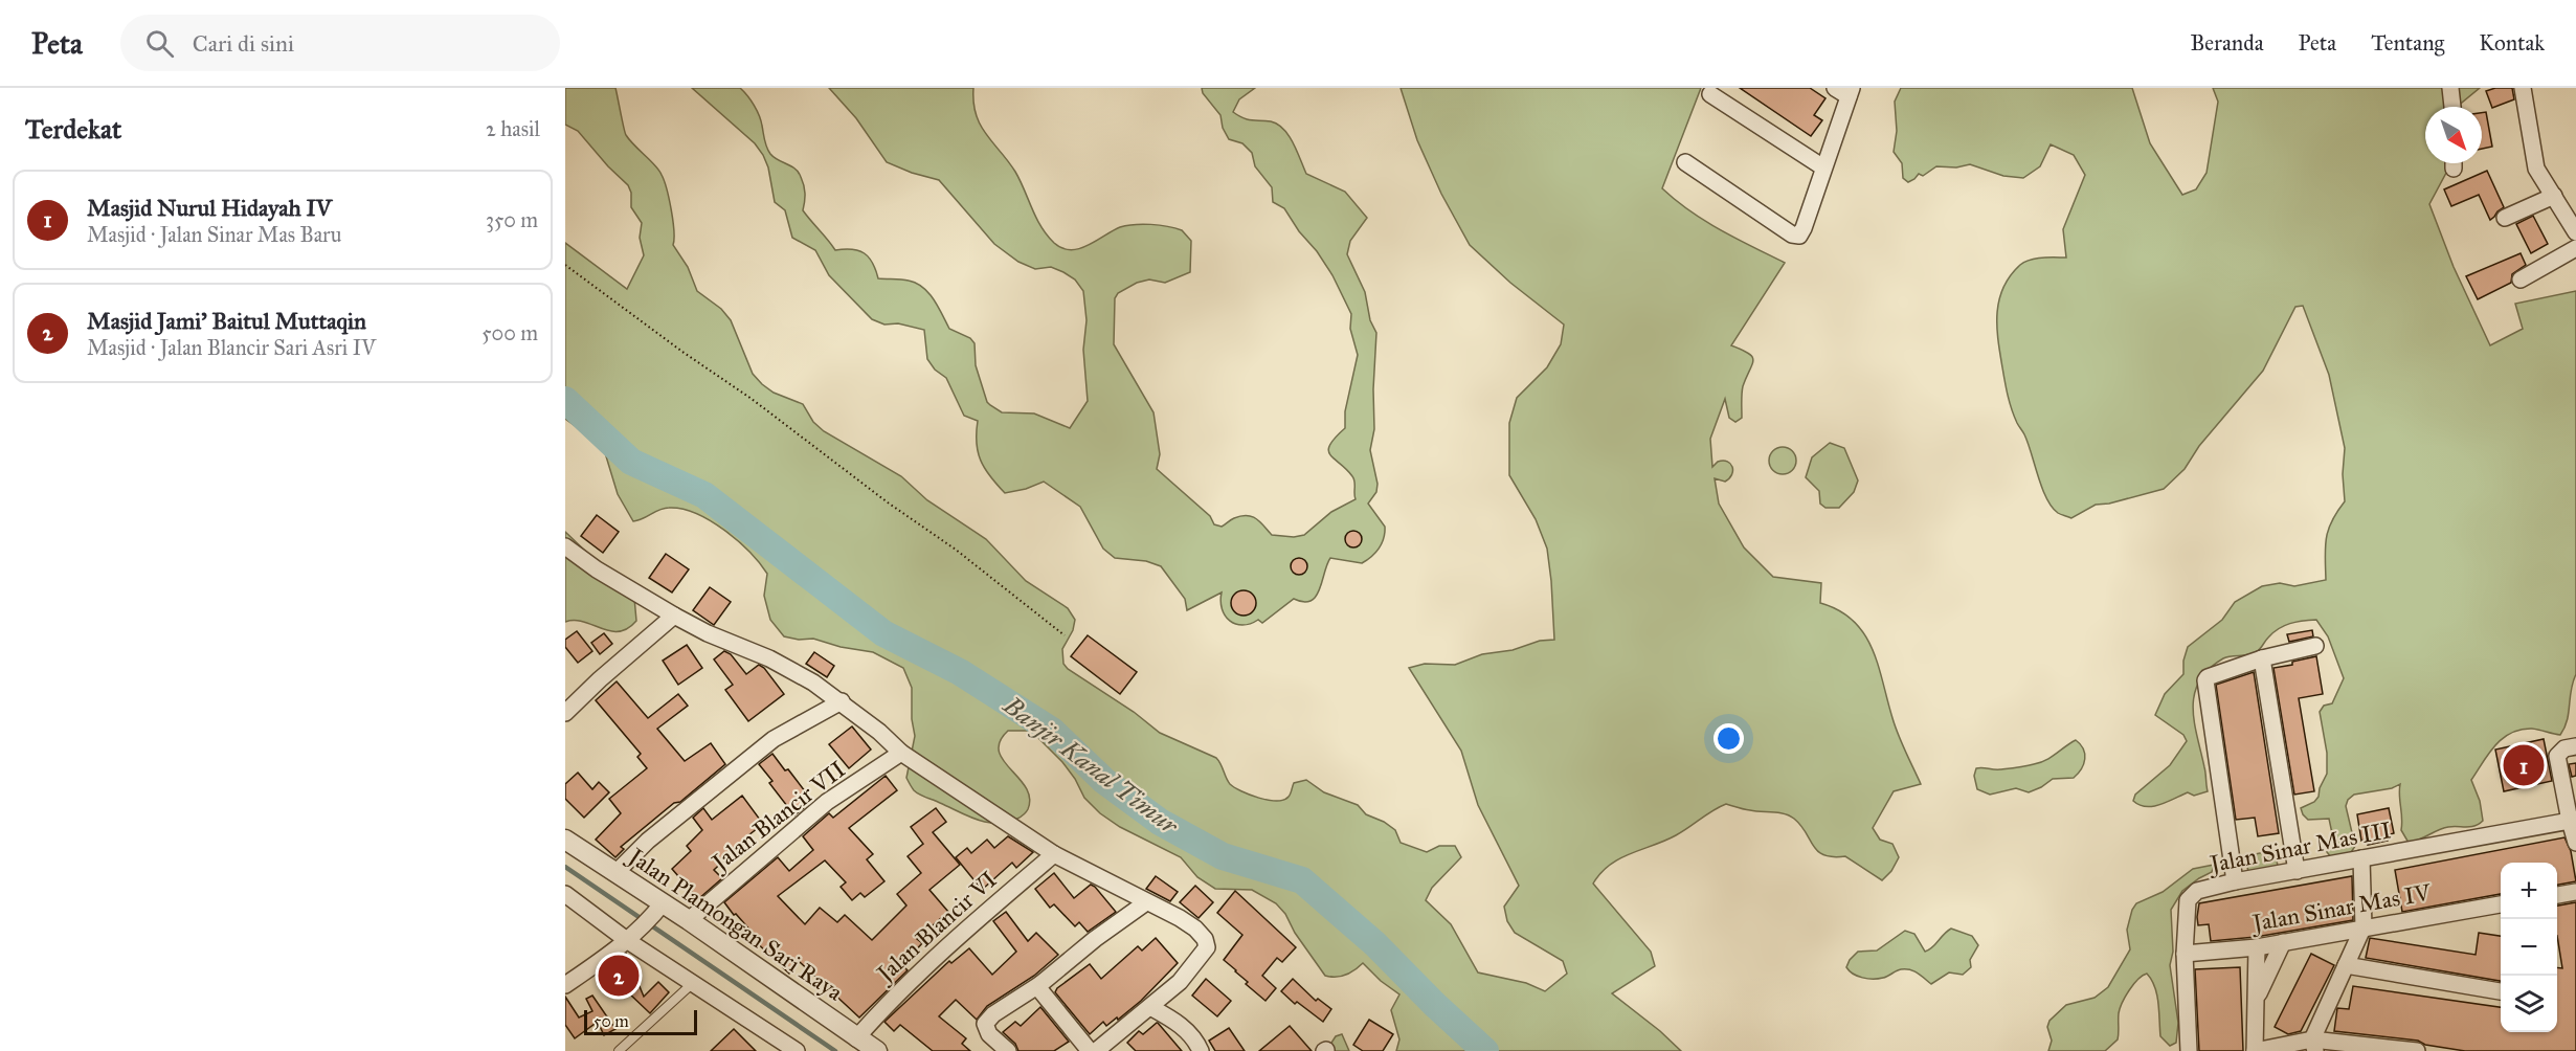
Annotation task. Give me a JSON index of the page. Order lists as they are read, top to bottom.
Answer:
{
  "streets": {
    "street": [
      "Jalan Blancir VII",
      "Jalan Sinar Mas III",
      "Jalan Sinar Mas IV",
      "Jalan Plamongan Sari Raya",
      "Jalan Blancir VI"
    ]
  },
  "crossings": [
    ["Jalan Blancir VII", "Jalan Plamongan Sari Raya"],
    ["Jalan Sinar Mas III", "Jalan Sinar Mas IV"],
    ["Jalan Plamongan Sari Raya", "Jalan Blancir VI"]
  ],
  "water": ["Banjir Kanal Timur"],
  "scale_bar": "50 m",
  "north": "bottom right",
  "page": {
    "header": "Peta",
    "search": "Cari di sini",
    "nav": [
      "Beranda",
      "Peta",
      "Tentang",
      "Kontak"
    ],
    "heading": ["Terdekat", "2 hasil"],
    "list": [
      {
        "mark": "1",
        "name": "Masjid Nurul Hidayah IV",
        "note": "Masjid · Jalan Sinar Mas Baru",
        "value": "350 m"
      },
      {
        "mark": "2",
        "name": "Masjid Jami' Baitul Muttaqin",
        "note": "Masjid · Jalan Blancir Sari Asri IV",
        "value": "500 m"
      }
    ],
    "pins": ["1", "2"],
    "map_buttons": ["+", "−"],
    "scale": "50 m"
  }
}
